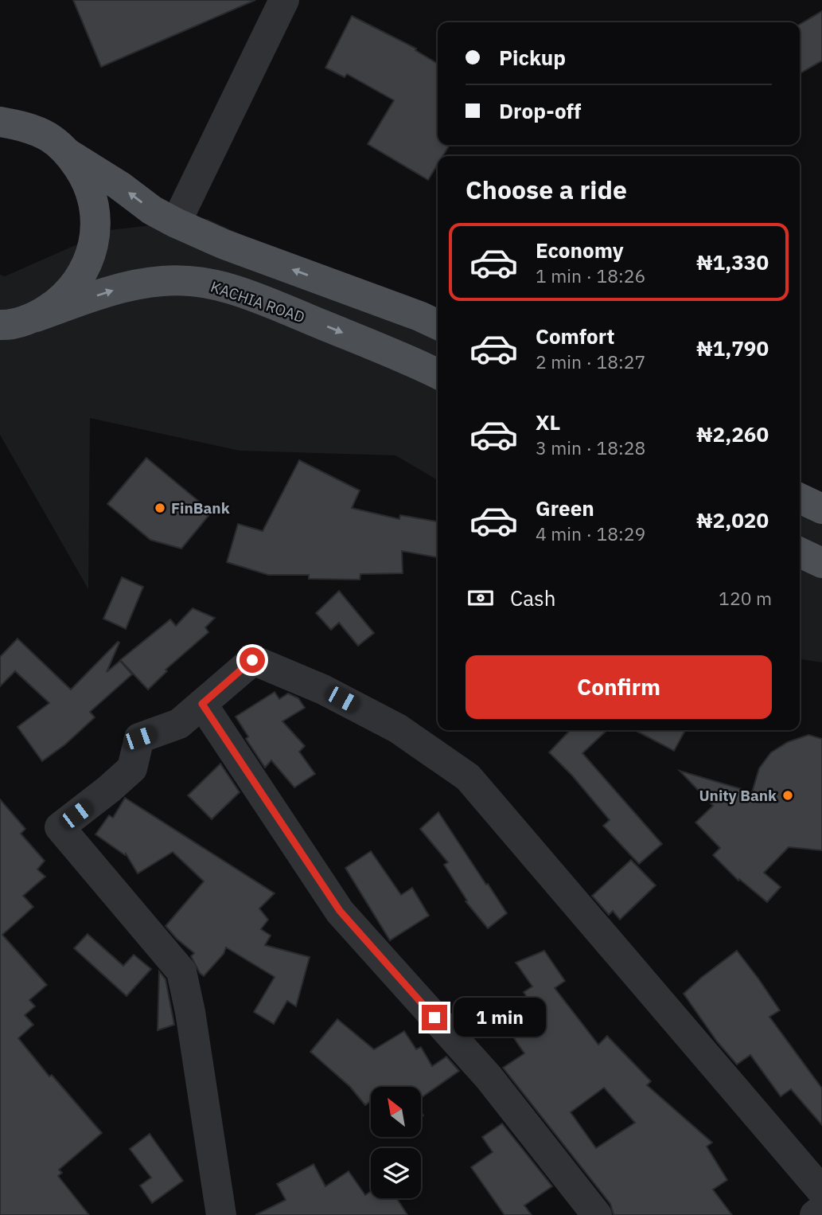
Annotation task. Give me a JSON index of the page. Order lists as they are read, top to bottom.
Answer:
{
  "streets": {
    "main road": ["KACHIA ROAD"]
  },
  "places": ["FinBank", "Unity Bank"],
  "north": "top left",
  "page": {
    "banner": ["Pickup", "Drop-off"],
    "heading": "Choose a ride",
    "list": [
      {
        "name": "Economy",
        "note": "1 min · 18:26",
        "value": "₦1,330"
      },
      {
        "name": "Comfort",
        "note": "2 min · 18:27",
        "value": "₦1,790"
      },
      {
        "name": "XL",
        "note": "3 min · 18:28",
        "value": "₦2,260"
      },
      {
        "name": "Green",
        "note": "4 min · 18:29",
        "value": "₦2,020"
      }
    ],
    "pay": ["Cash", "120 m"],
    "buttons": "Confirm",
    "bubble": "1 min"
  }
}
